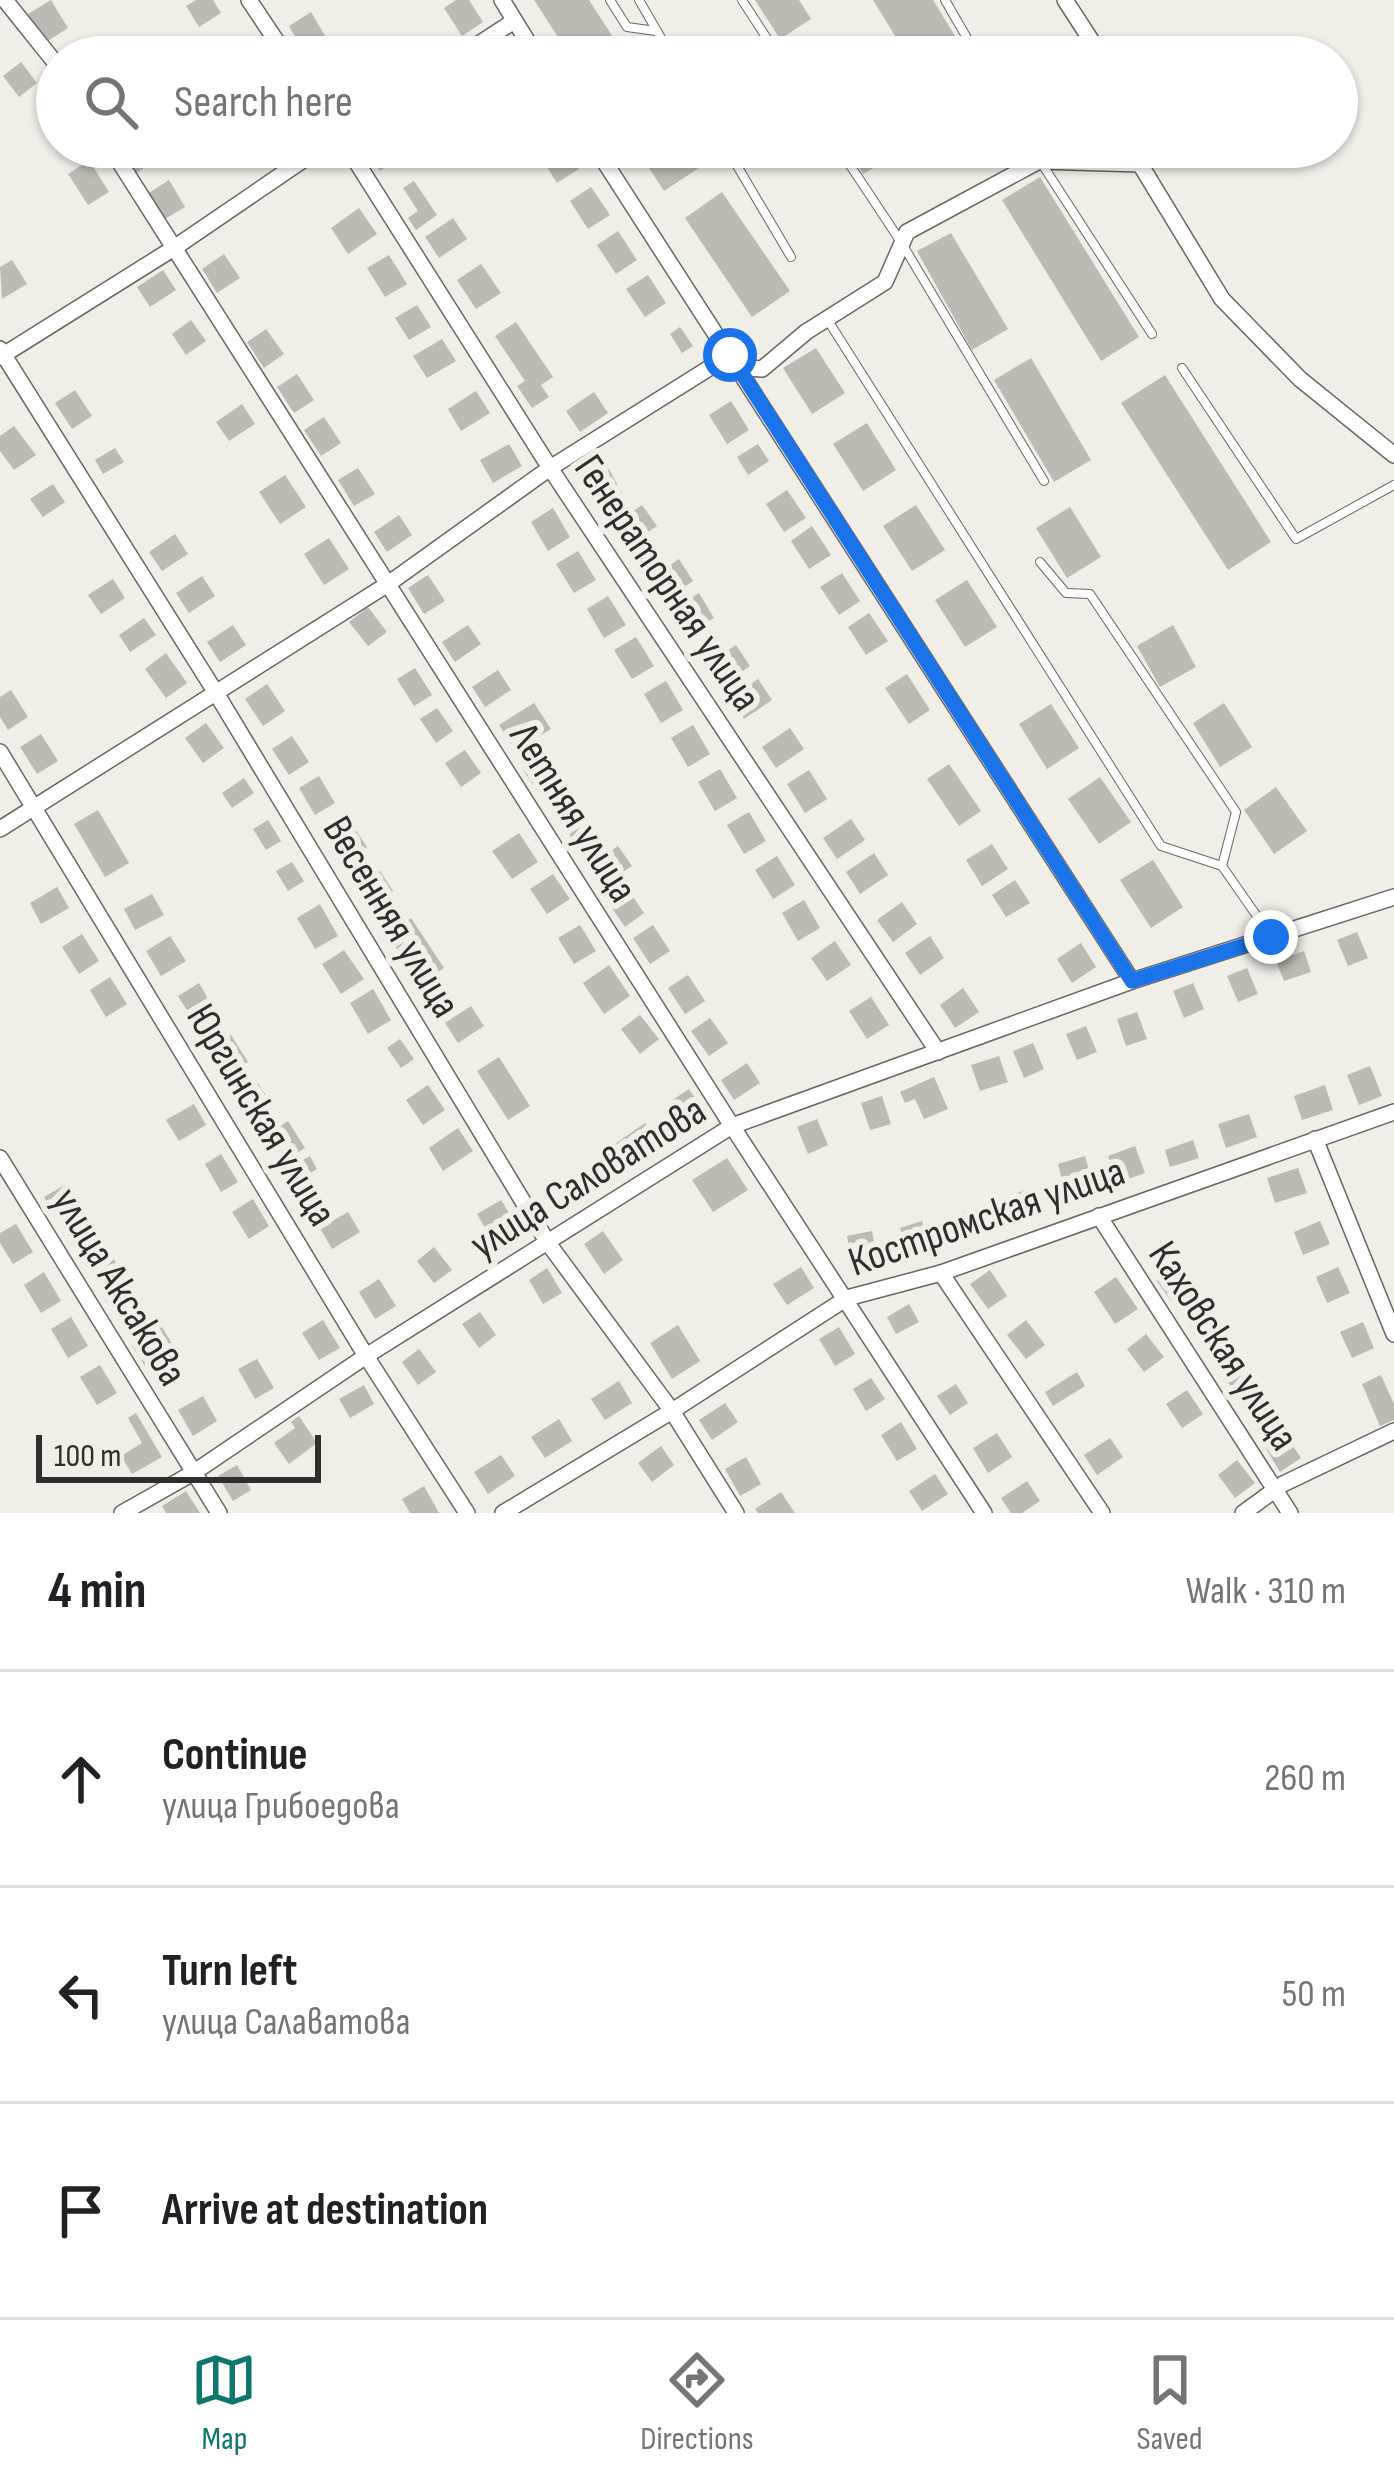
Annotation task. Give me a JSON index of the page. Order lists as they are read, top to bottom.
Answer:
{
  "streets": {
    "street": [
      "Генераторная улица",
      "Летняя улица",
      "Весенняя улица",
      "Юргинская улица",
      "улица Саловатова",
      "Костромская улица",
      "улица Аксакова",
      "Каховская улица"
    ]
  },
  "crossings": [
    ["Генераторная улица", "улица Саловатова"],
    ["Летняя улица", "улица Саловатова"],
    ["Летняя улица", "Костромская улица"],
    ["Весенняя улица", "улица Саловатова"],
    ["Весенняя улица", "Костромская улица"],
    ["Юргинская улица", "улица Саловатова"],
    ["улица Саловатова", "улица Аксакова"],
    ["Костромская улица", "Каховская улица"]
  ],
  "scale_bar": "100 m",
  "page": {
    "search": "Search here",
    "scale": "100 m",
    "heading": ["4 min", "Walk · 310 m"],
    "list": [
      ["Continue", "улица Грибоедова", "260 m"],
      ["Turn left", "улица Салаватова", "50 m"],
      "Arrive at destination"
    ],
    "nav": ["Map", "Directions", "Saved"]
  }
}
